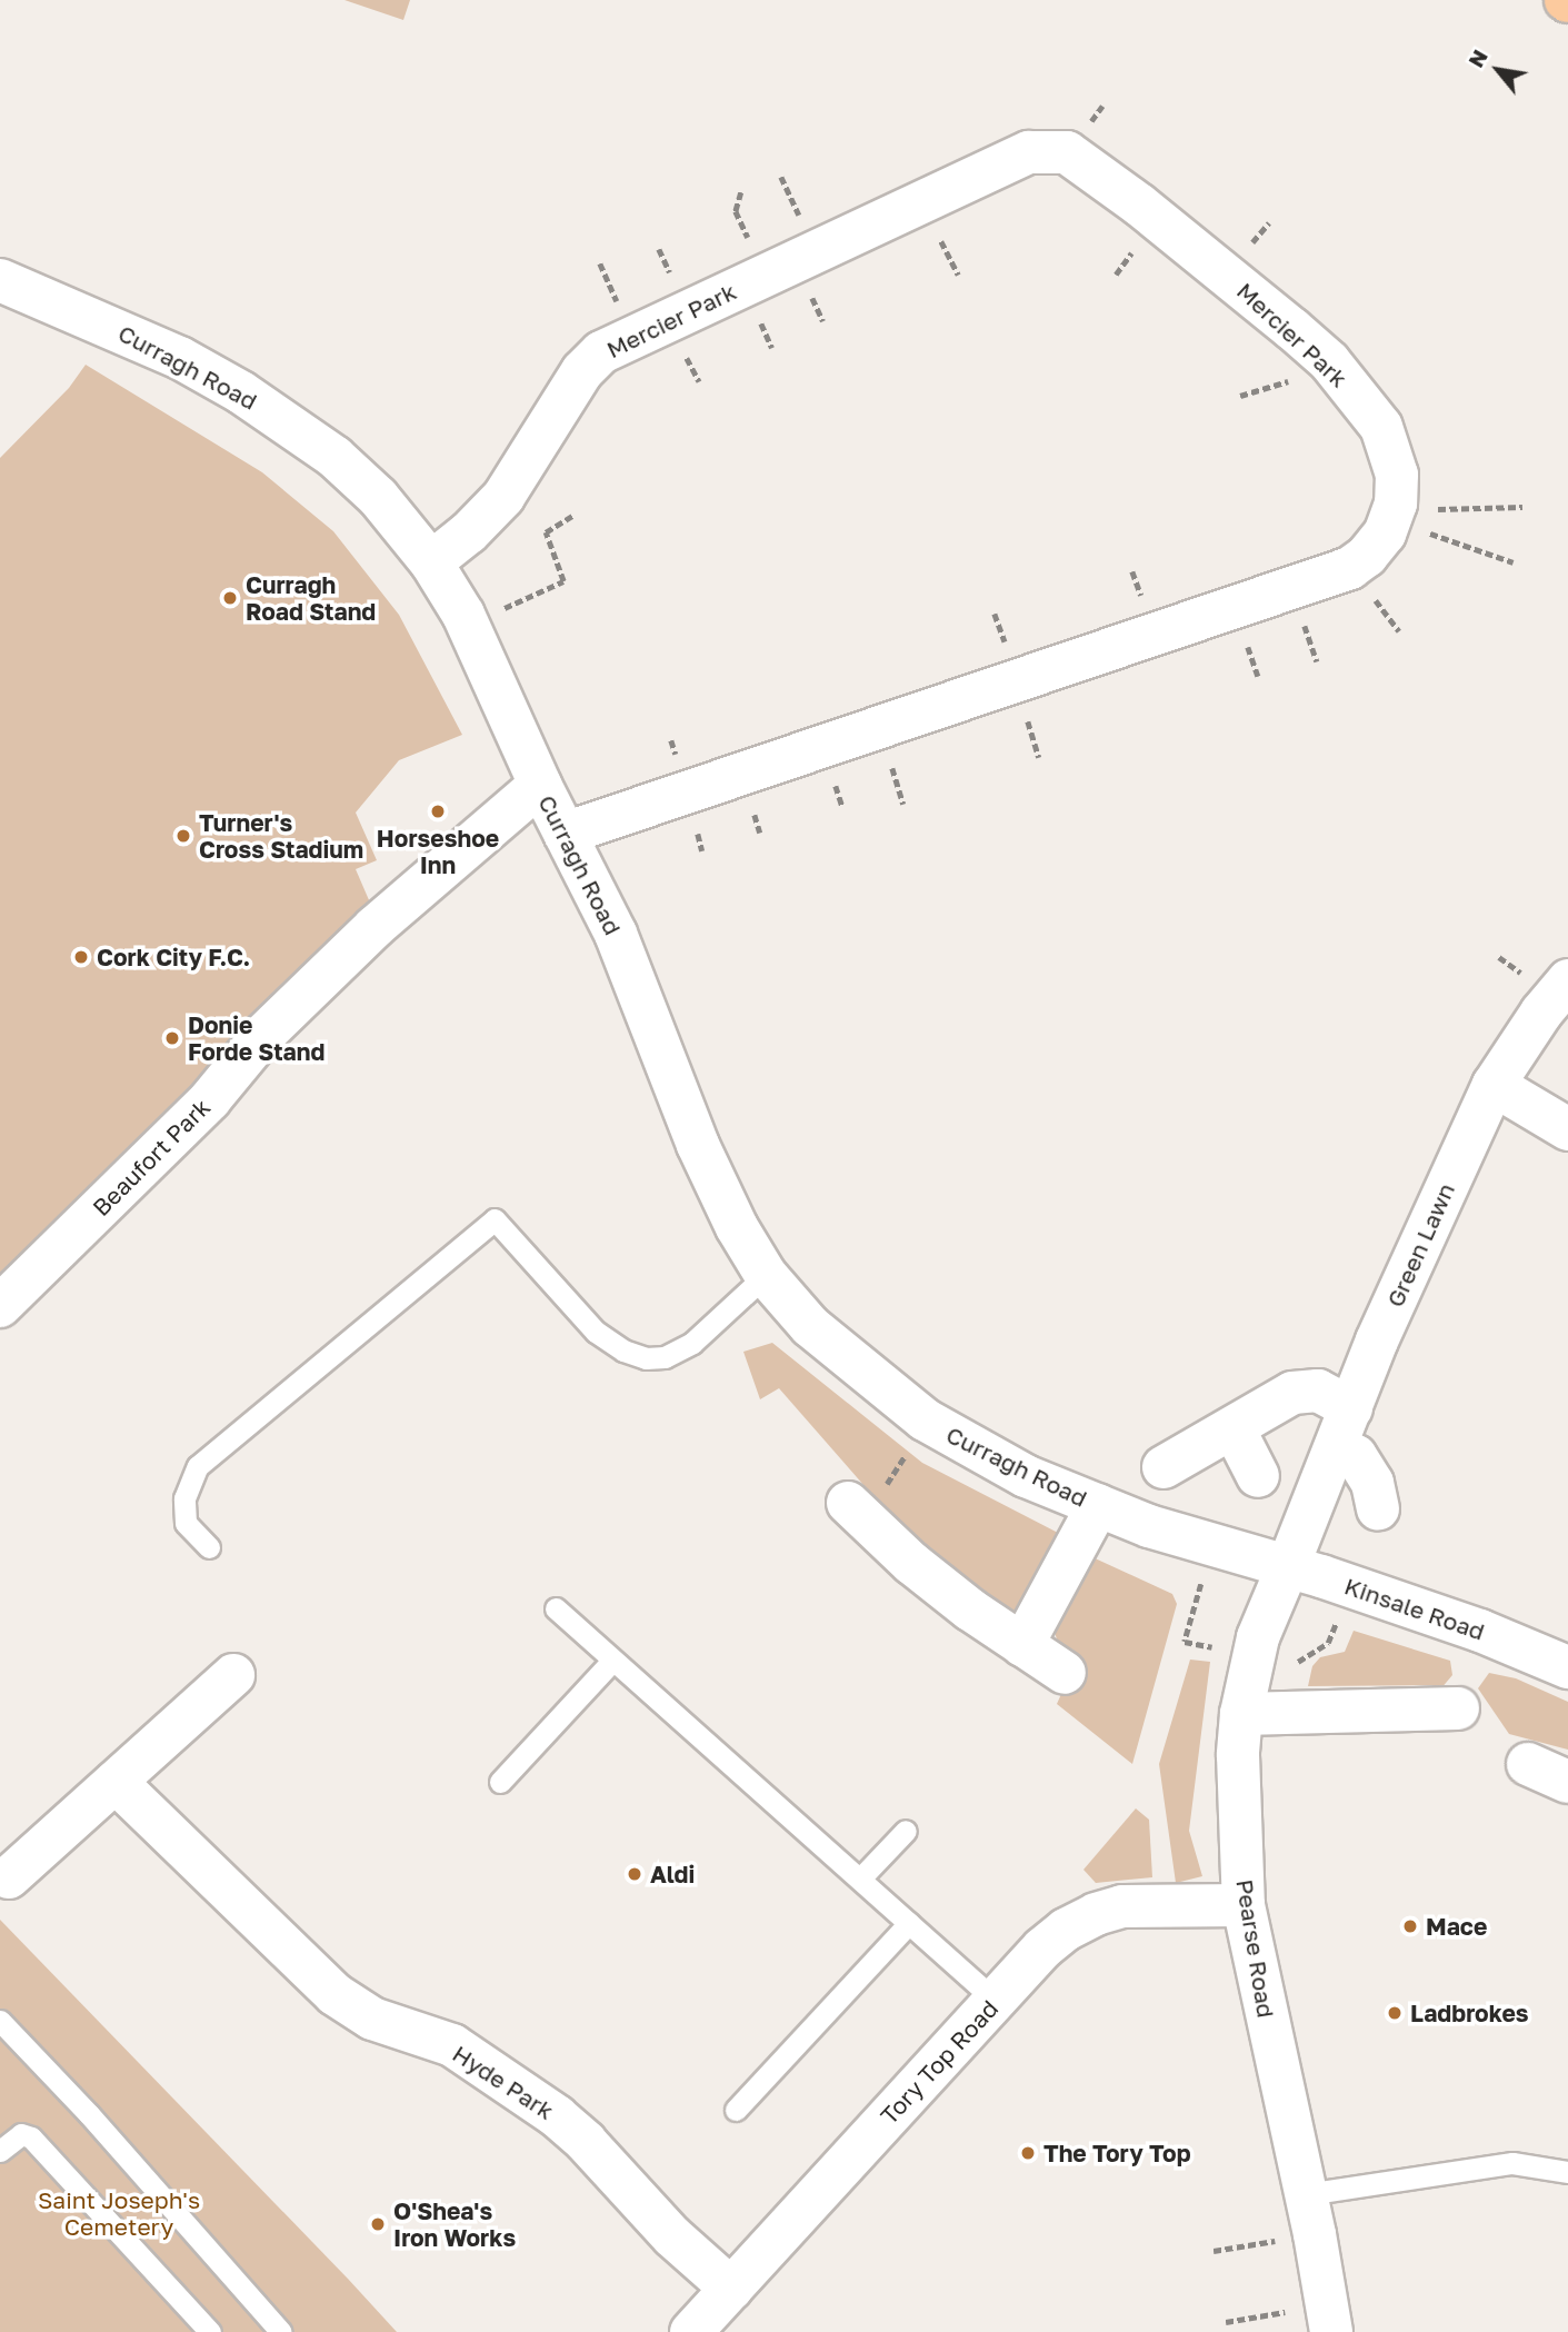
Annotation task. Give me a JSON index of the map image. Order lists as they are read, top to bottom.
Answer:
{
  "streets": {
    "street": [
      "Mercier Park",
      "Curragh Road",
      "Beaufort Park",
      "Green Lawn",
      "Kinsale Road",
      "Pearse Road",
      "Tory Top Road",
      "Hyde Park"
    ]
  },
  "crossings": [
    ["Mercier Park", "Curragh Road"],
    ["Curragh Road", "Beaufort Park"],
    ["Curragh Road", "Green Lawn"],
    ["Curragh Road", "Kinsale Road"],
    ["Curragh Road", "Pearse Road"],
    ["Green Lawn", "Kinsale Road"],
    ["Green Lawn", "Pearse Road"],
    ["Kinsale Road", "Pearse Road"],
    ["Pearse Road", "Tory Top Road"],
    ["Tory Top Road", "Hyde Park"]
  ],
  "parks": ["Saint Joseph's Cemetery"],
  "places": [
    "Curragh Road Stand",
    "Horseshoe Inn",
    "Turner's Cross Stadium",
    "Cork City F.C.",
    "Donie Forde Stand",
    "Aldi",
    "Mace",
    "Ladbrokes",
    "The Tory Top",
    "O'Shea's Iron Works"
  ],
  "north": "top left"
}
